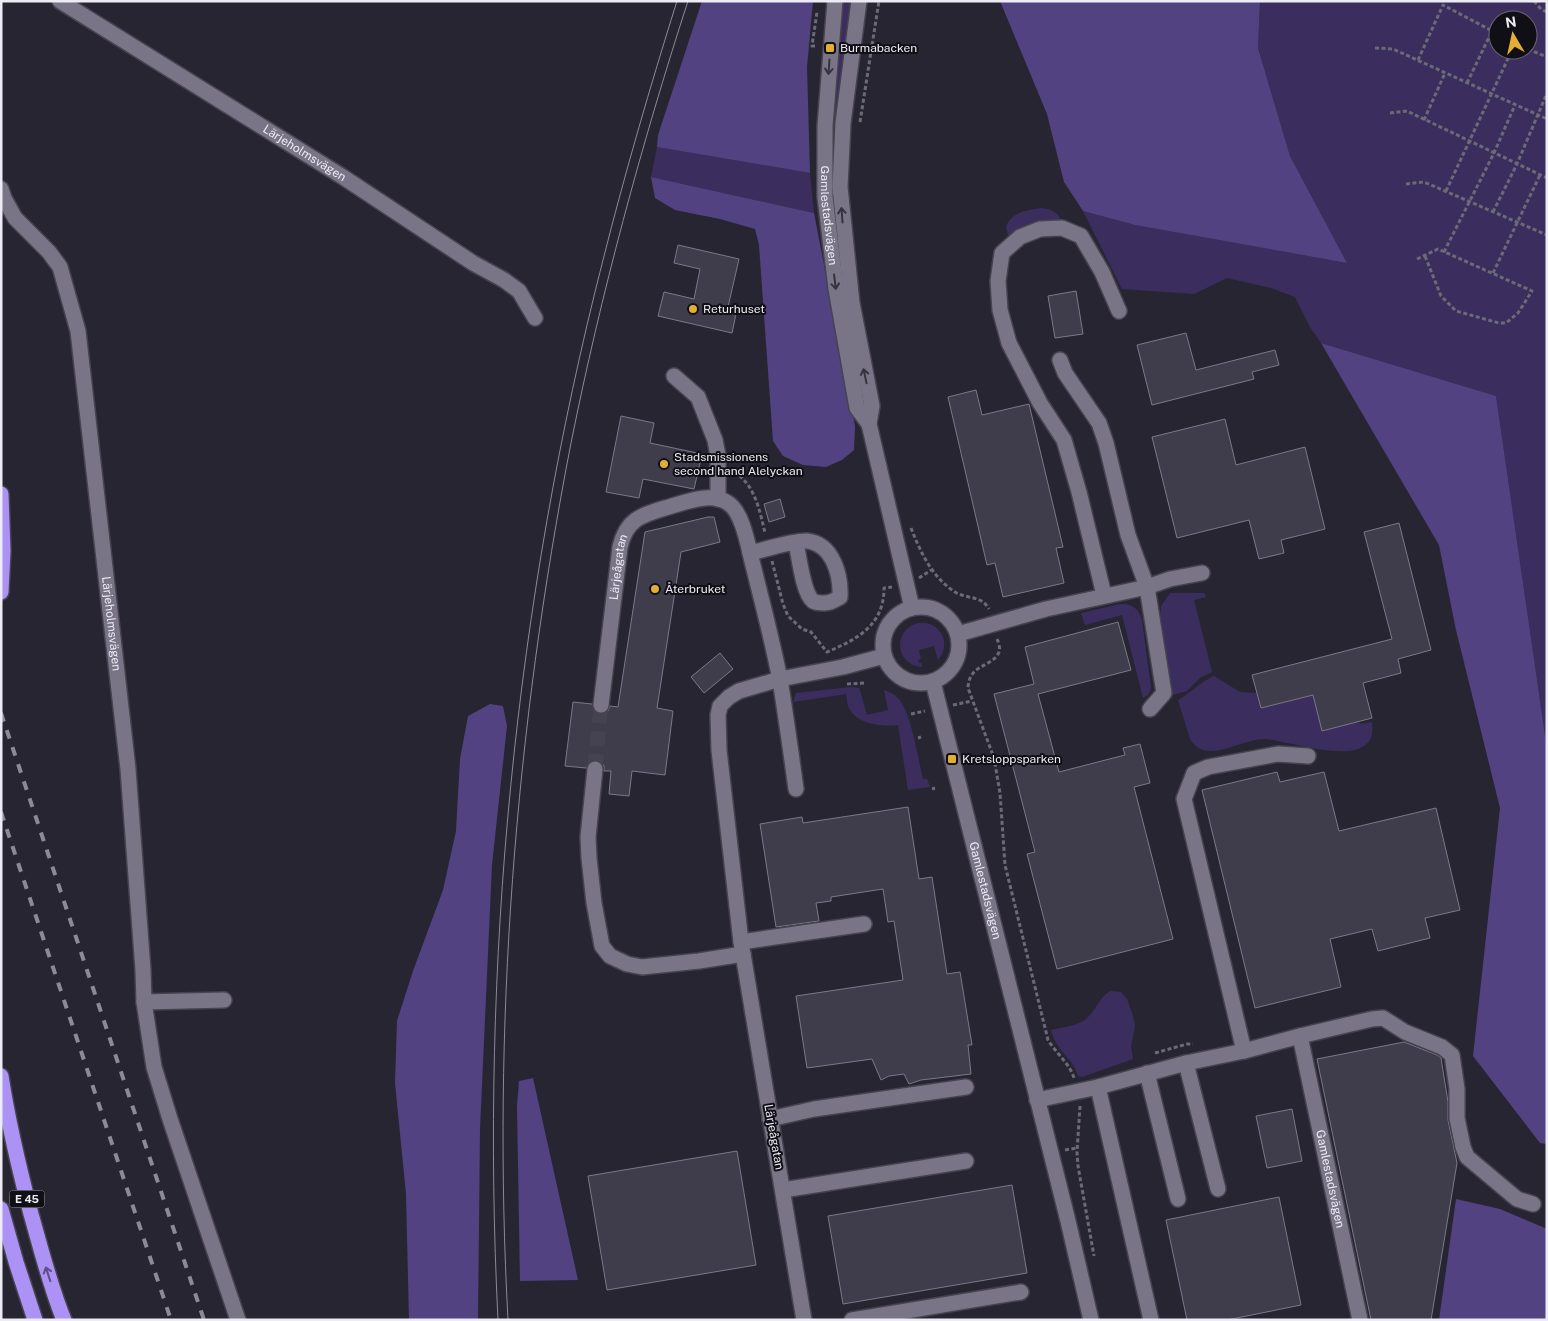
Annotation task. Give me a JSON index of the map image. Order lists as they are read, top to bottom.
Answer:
{
  "streets": {
    "highway": ["E 45"],
    "street": ["Lärjeholmsvägen", "Gamlestadsvägen", "Lärjeågatan"]
  },
  "crossings": [
    ["Gamlestadsvägen", "Lärjeågatan"]
  ],
  "places": {
    "transit": ["Burmabacken", "Kretsloppsparken"],
    "other": ["Returhuset", "Stadsmissionens second hand Alelyckan", "Återbruket"]
  },
  "north": "top"
}
